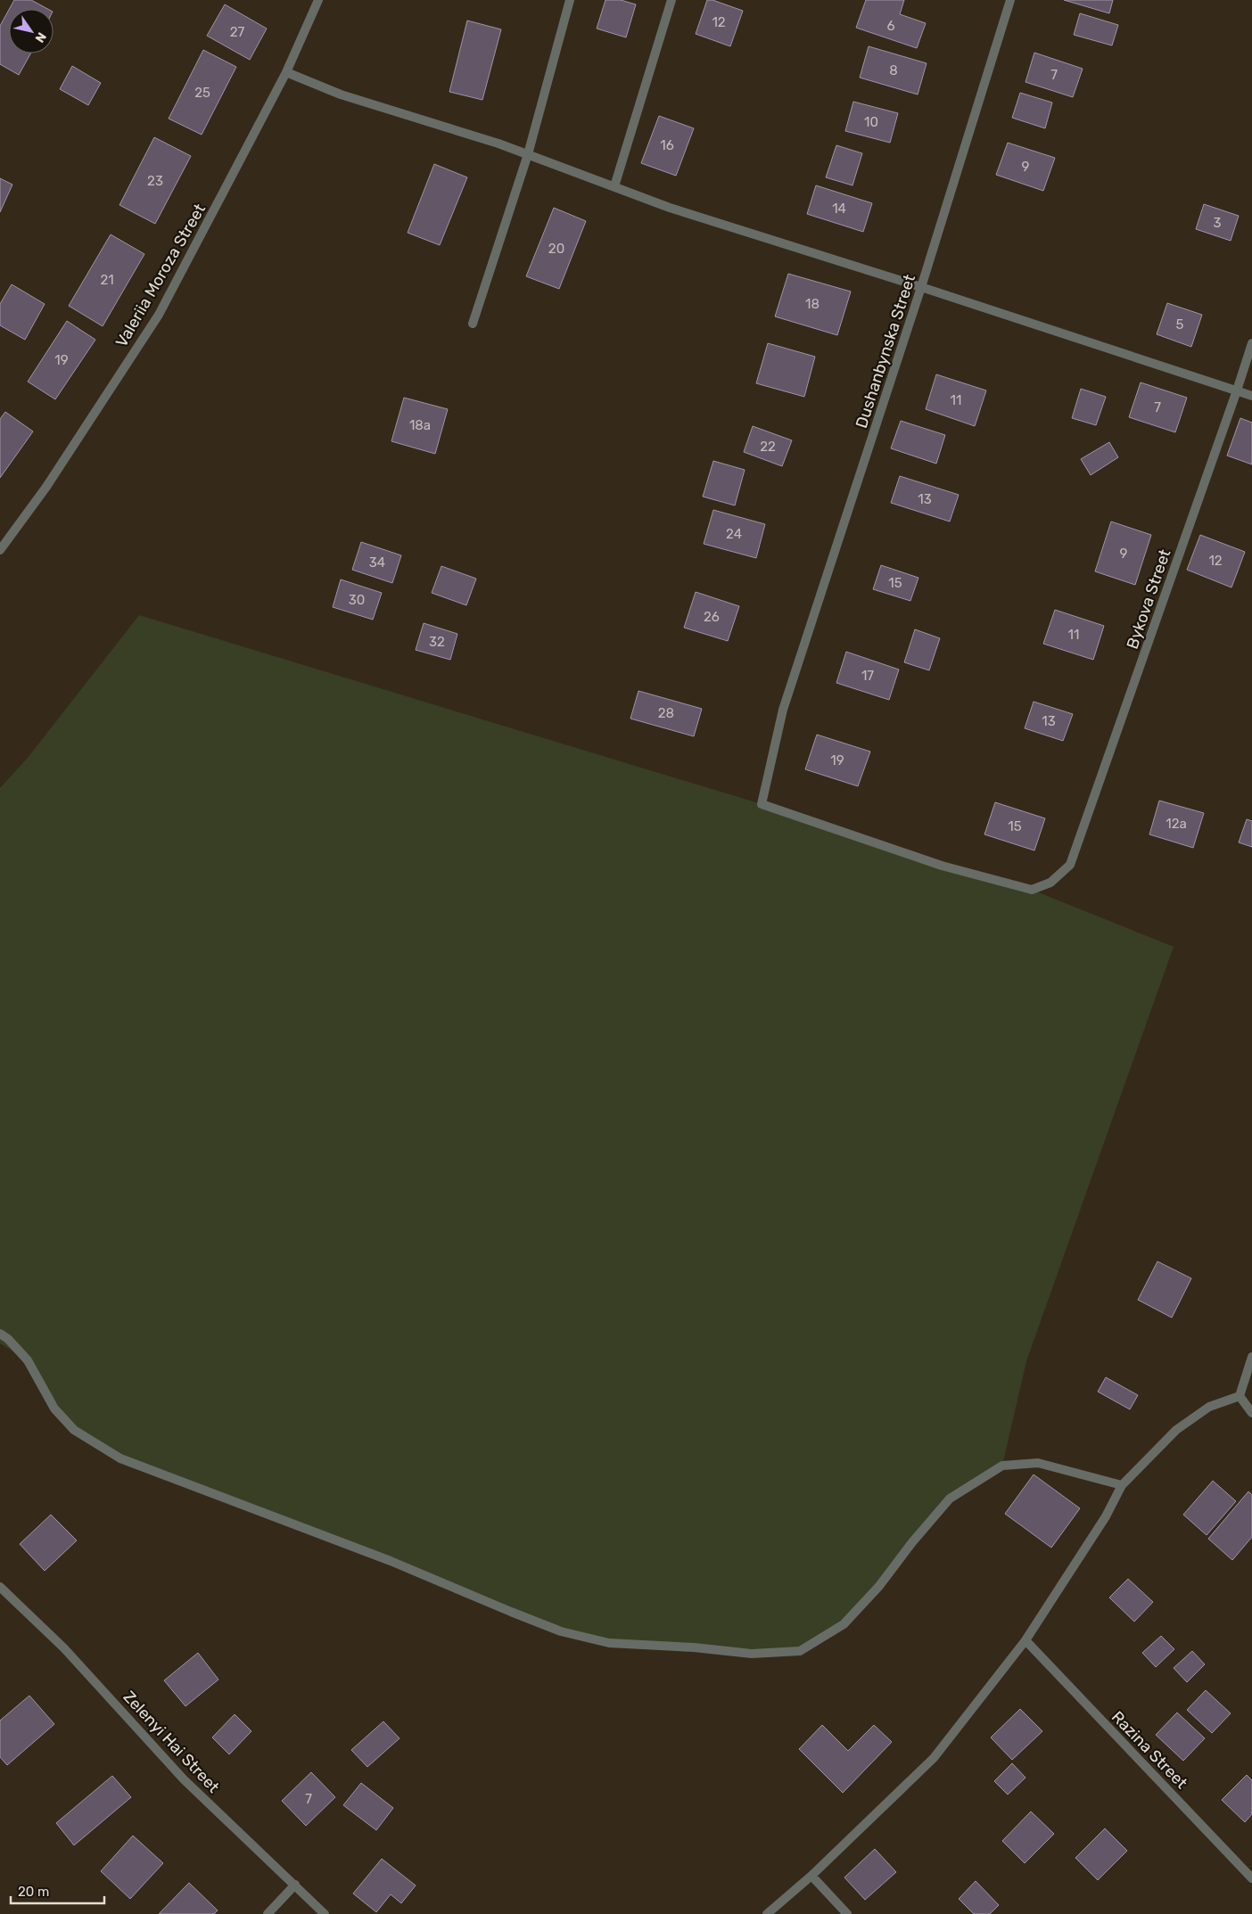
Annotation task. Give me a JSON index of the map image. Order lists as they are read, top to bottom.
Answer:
{
  "streets": {
    "street": [
      "Valeriia Moroza Street",
      "Dushanbynska Street",
      "Bykova Street",
      "Zelenyi Hai Street",
      "Razina Street"
    ]
  },
  "crossings": [
    ["Dushanbynska Street", "Bykova Street"]
  ],
  "house_numbers": [
    "12",
    "6",
    "27",
    "8",
    "7",
    "25",
    "10",
    "16",
    "9",
    "23",
    "14",
    "3",
    "20",
    "21",
    "18",
    "5",
    "19",
    "11",
    "7",
    "18а",
    "22",
    "13",
    "24",
    "9",
    "12",
    "34",
    "15",
    "30",
    "26",
    "11",
    "32",
    "17",
    "28",
    "13",
    "19",
    "12а",
    "15",
    "7"
  ],
  "scale_bar": "20 m",
  "north": "bottom right"
}
